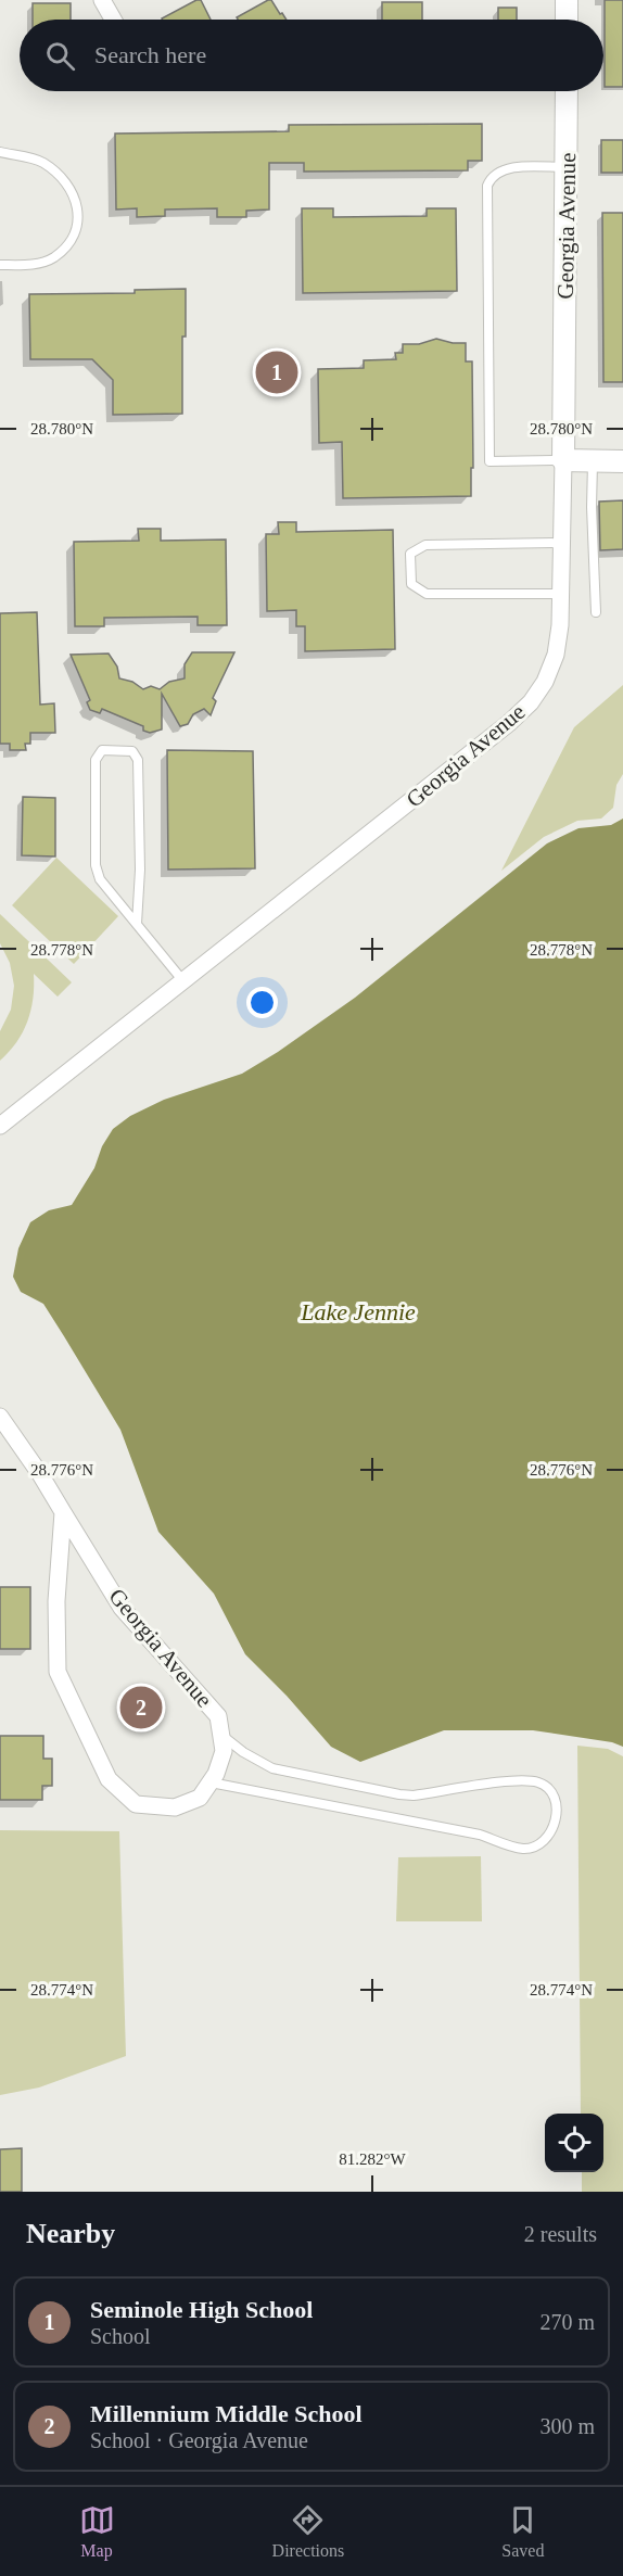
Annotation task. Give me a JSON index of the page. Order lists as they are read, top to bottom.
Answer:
{
  "streets": {
    "street": ["Georgia Avenue"]
  },
  "water": ["Lake Jennie"],
  "page": {
    "search": "Search here",
    "pins": ["1", "2"],
    "heading": ["Nearby", "2 results"],
    "list": [
      {
        "mark": "1",
        "name": "Seminole High School",
        "note": "School",
        "value": "270 m"
      },
      {
        "mark": "2",
        "name": "Millennium Middle School",
        "note": "School · Georgia Avenue",
        "value": "300 m"
      }
    ],
    "nav": ["Map", "Directions", "Saved"]
  },
  "coordinates": [
    "28.780°N",
    "28.778°N",
    "28.776°N",
    "28.774°N",
    "81.282°W"
  ]
}
